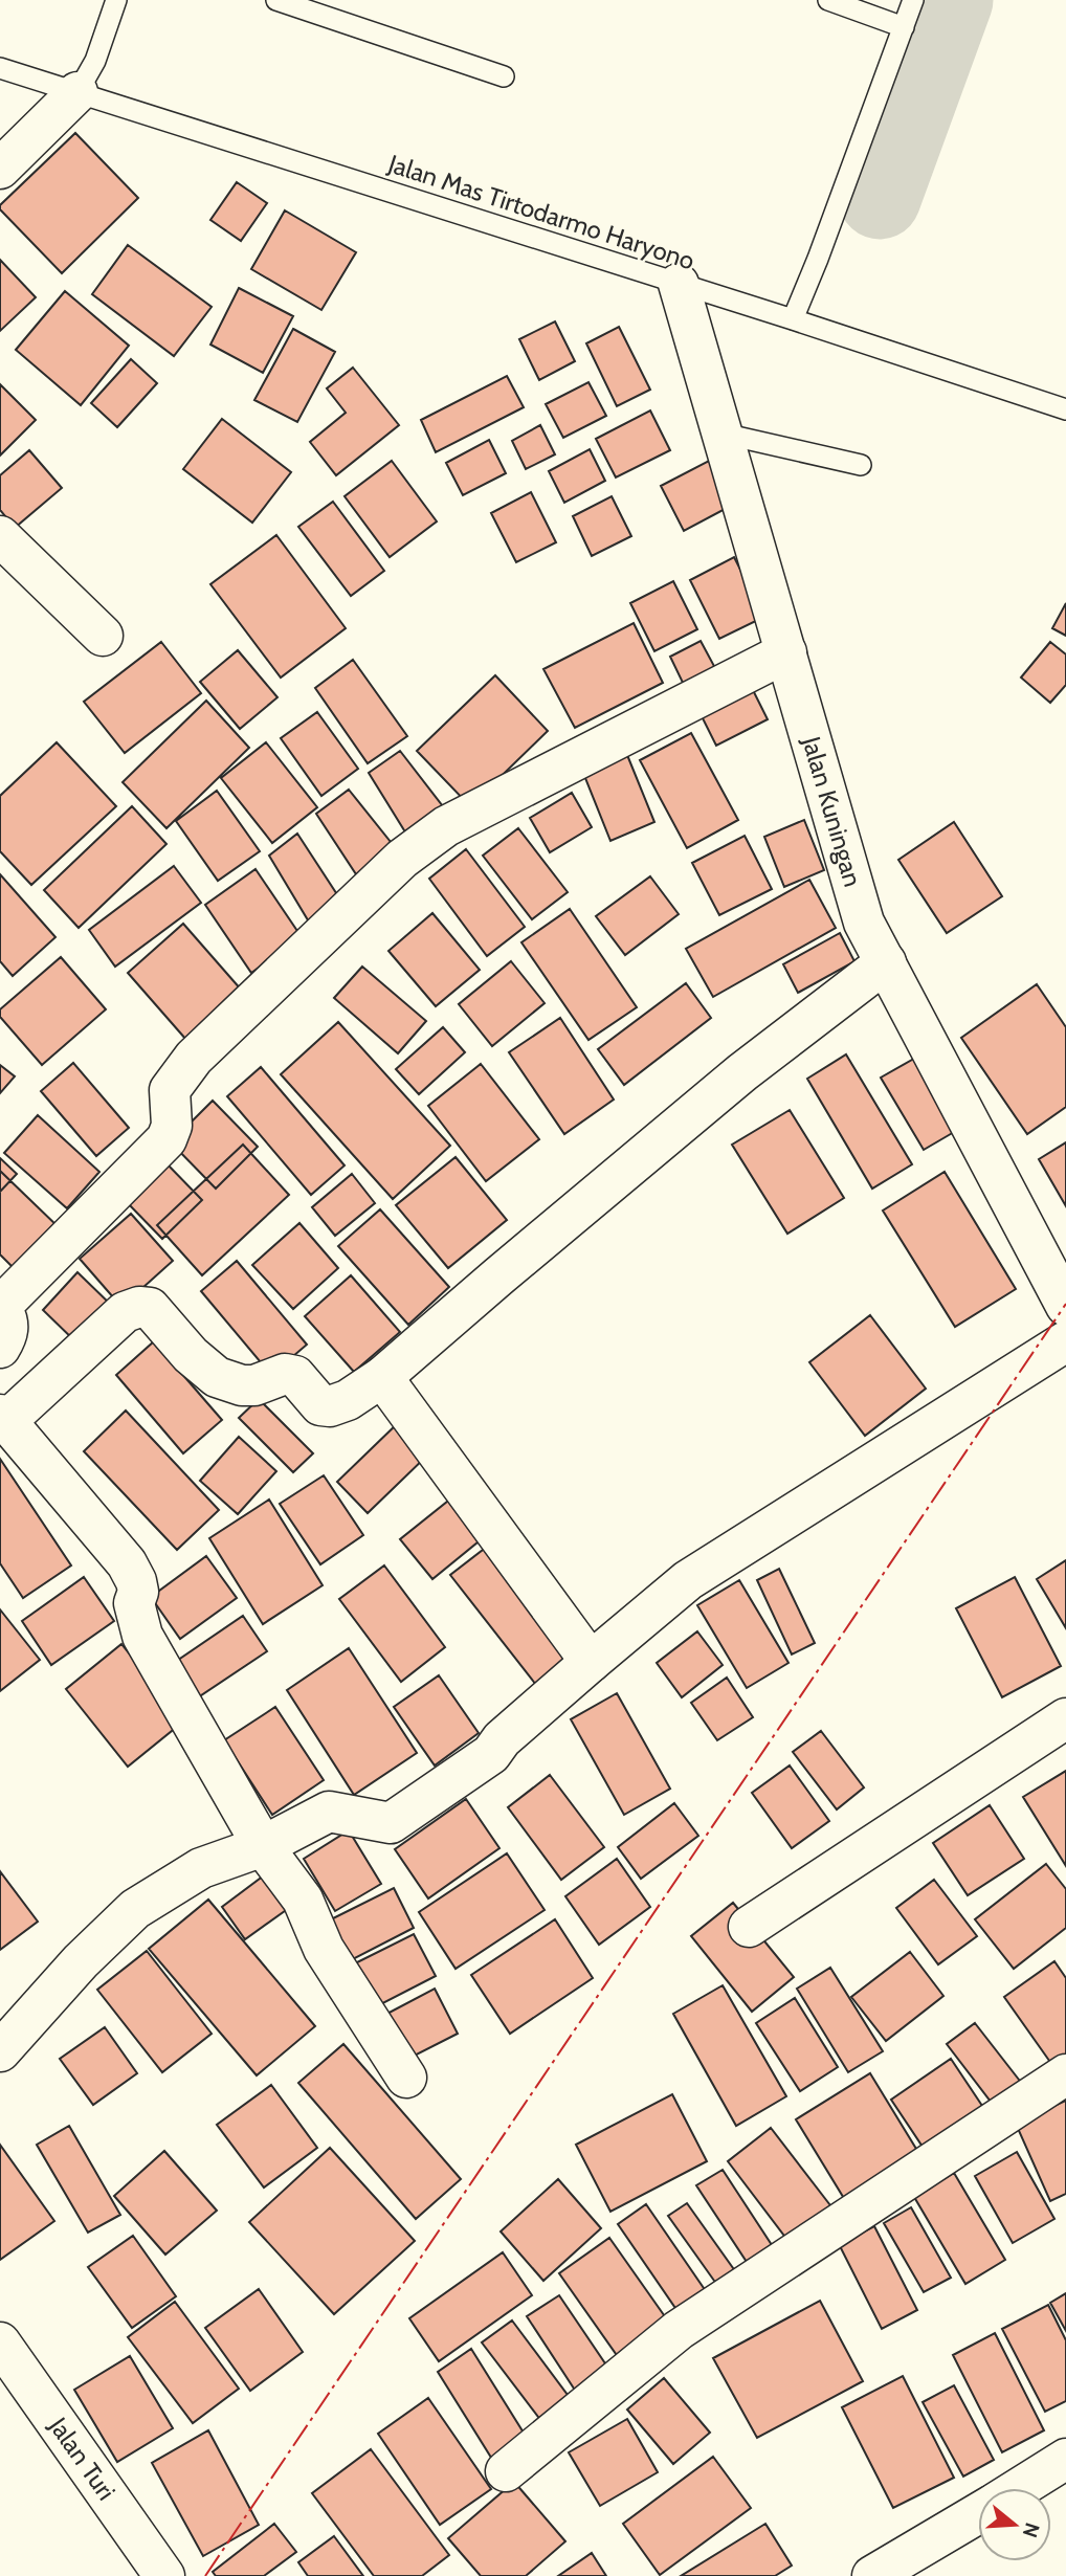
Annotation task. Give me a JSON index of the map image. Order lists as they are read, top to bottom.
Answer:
{
  "streets": {
    "street": ["Jalan Kuningan", "Jalan Turi"],
    "lane": ["Jalan Mas Tirtodarmo Haryono"]
  },
  "crossings": [
    ["Jalan Mas Tirtodarmo Haryono", "Jalan Kuningan"]
  ],
  "north": "right"
}
